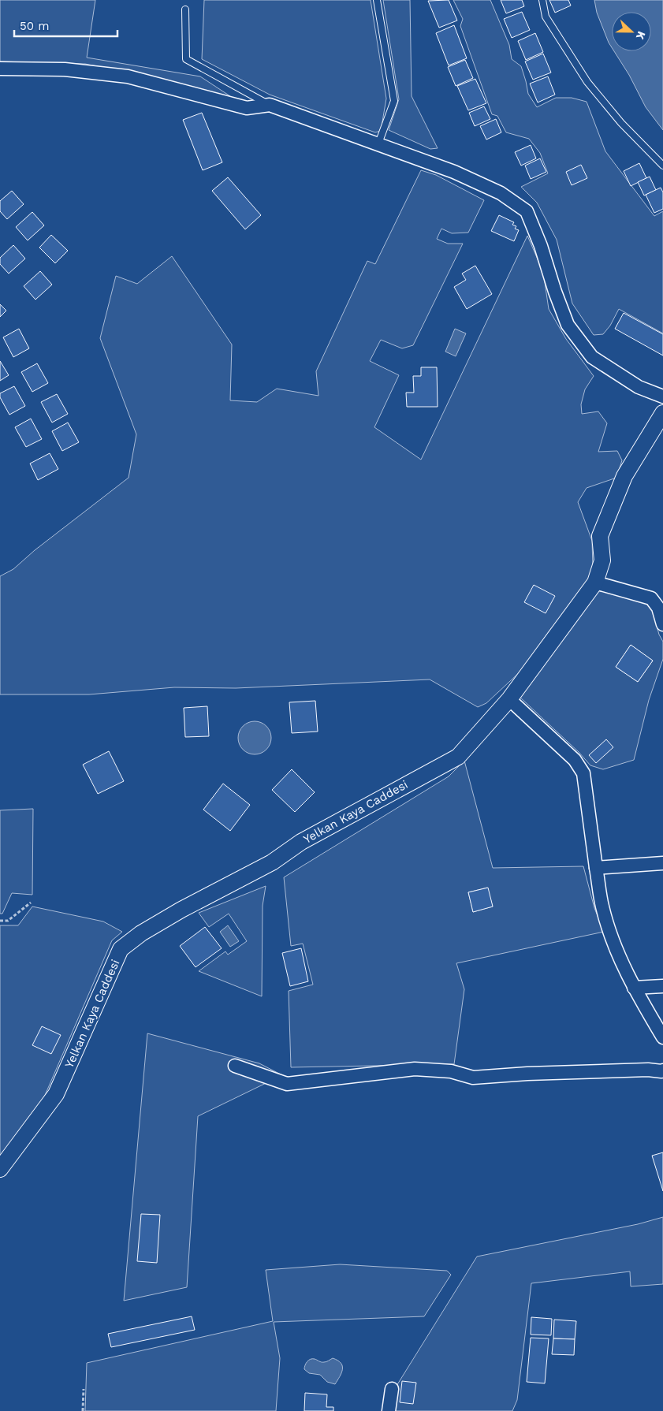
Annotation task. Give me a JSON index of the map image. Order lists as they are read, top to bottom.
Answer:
{
  "streets": {
    "street": ["Yelkan Kaya Caddesi"]
  },
  "scale_bar": "50 m",
  "north": "right"
}
